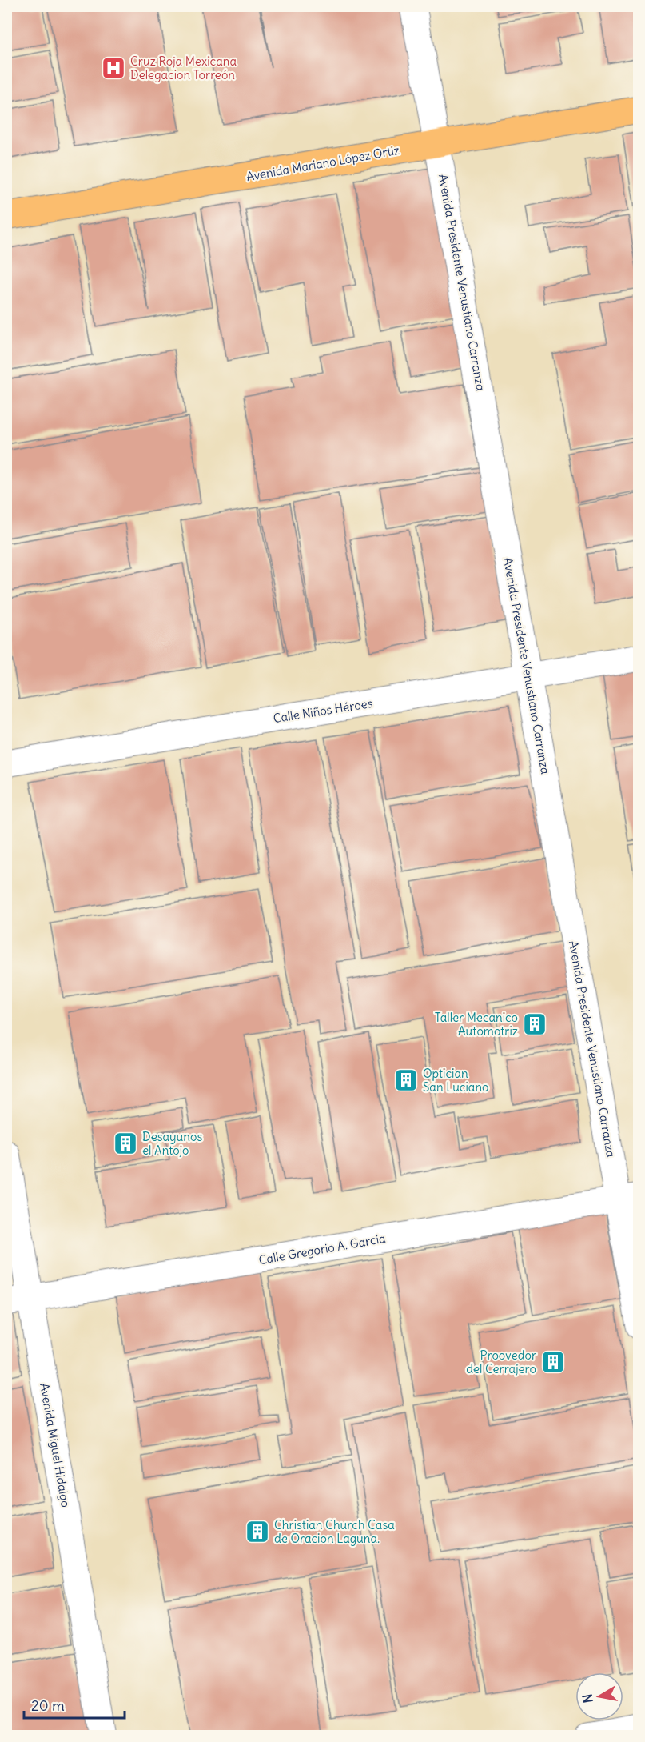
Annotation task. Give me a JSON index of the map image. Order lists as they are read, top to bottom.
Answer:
{
  "streets": {
    "main road": ["Avenida Mariano López Ortiz"],
    "street": [
      "Avenida Presidente Venustiano Carranza",
      "Calle Niños Héroes",
      "Calle Gregorio A. García",
      "Avenida Miguel Hidalgo"
    ]
  },
  "crossings": [
    ["Avenida Mariano López Ortiz", "Avenida Presidente Venustiano Carranza"],
    ["Avenida Presidente Venustiano Carranza", "Calle Niños Héroes"],
    ["Avenida Presidente Venustiano Carranza", "Calle Gregorio A. García"],
    ["Calle Gregorio A. García", "Avenida Miguel Hidalgo"]
  ],
  "places": {
    "hospital": ["Cruz Roja Mexicana Delegacion Torreón"],
    "building": [
      "Taller Mecanico Automotriz",
      "Optician San Luciano",
      "Desayunos el Antojo",
      "Proovedor del Cerrajero",
      "Christian Church Casa de Oracion Laguna."
    ]
  },
  "scale_bar": "20 m",
  "north": "left"
}
